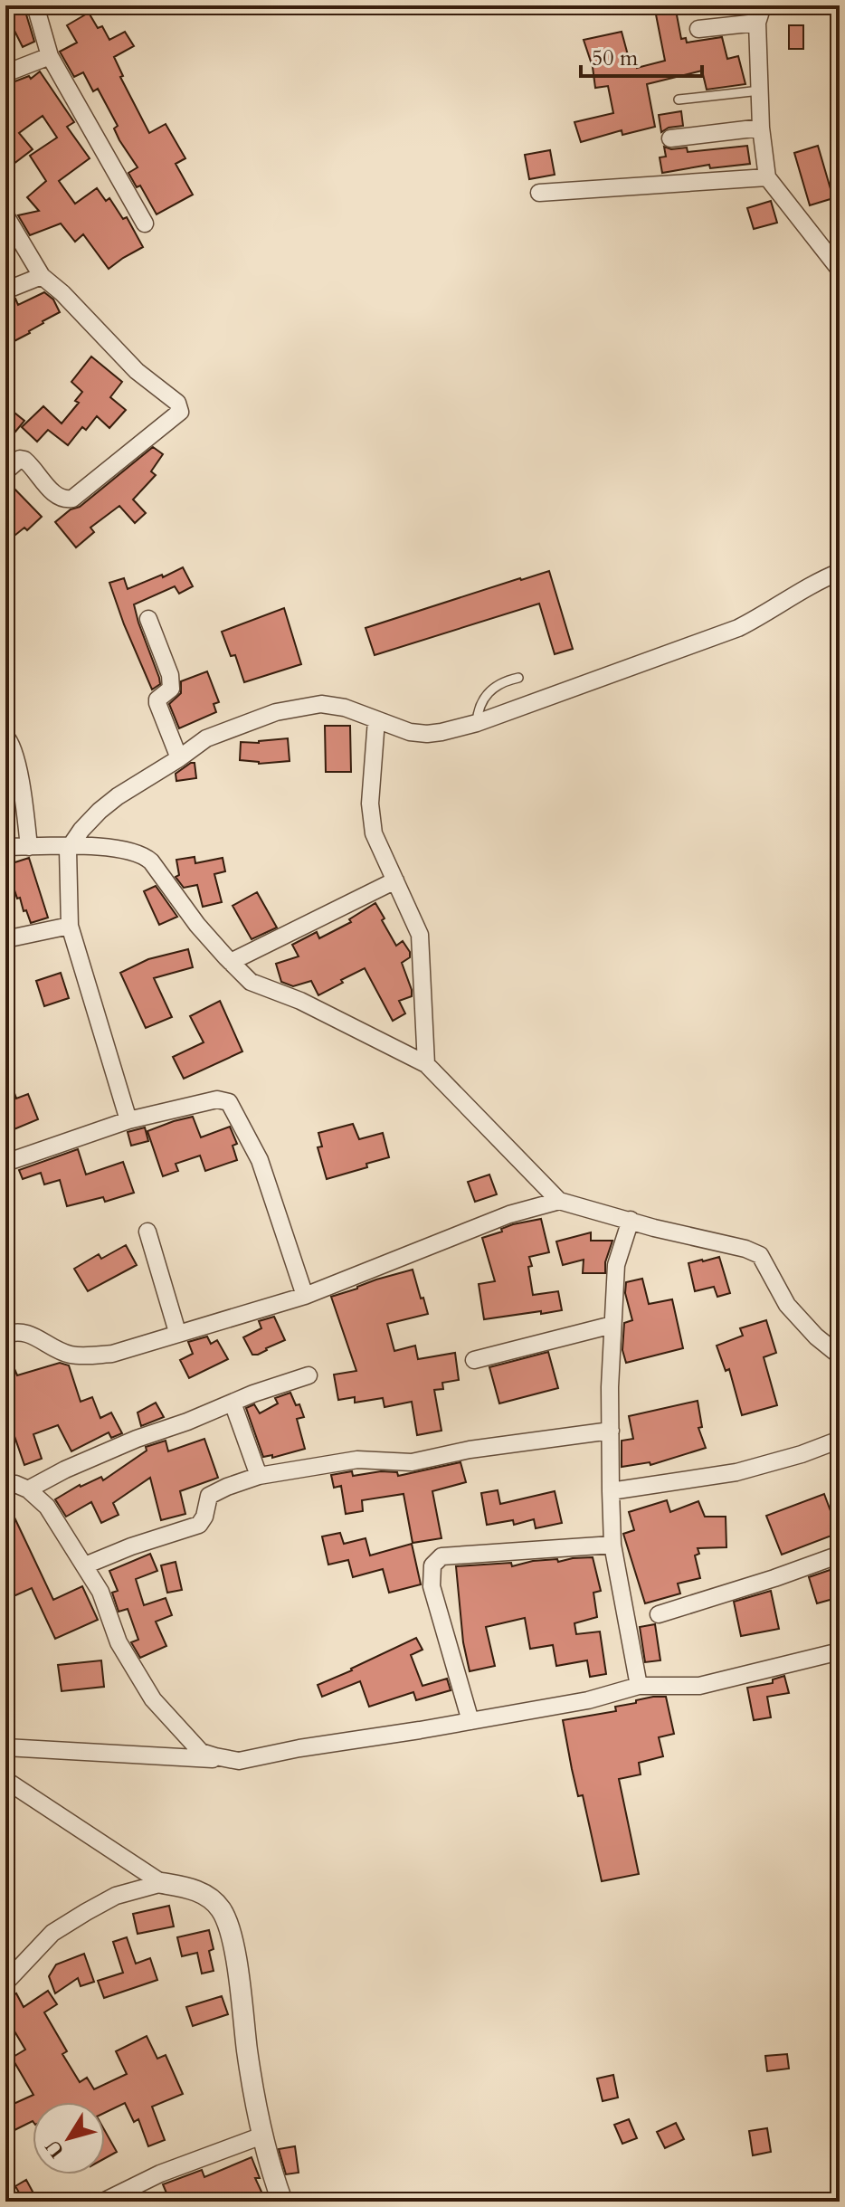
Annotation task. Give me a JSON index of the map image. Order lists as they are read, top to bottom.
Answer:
{
  "scale_bar": "50 m",
  "north": "bottom left"
}
